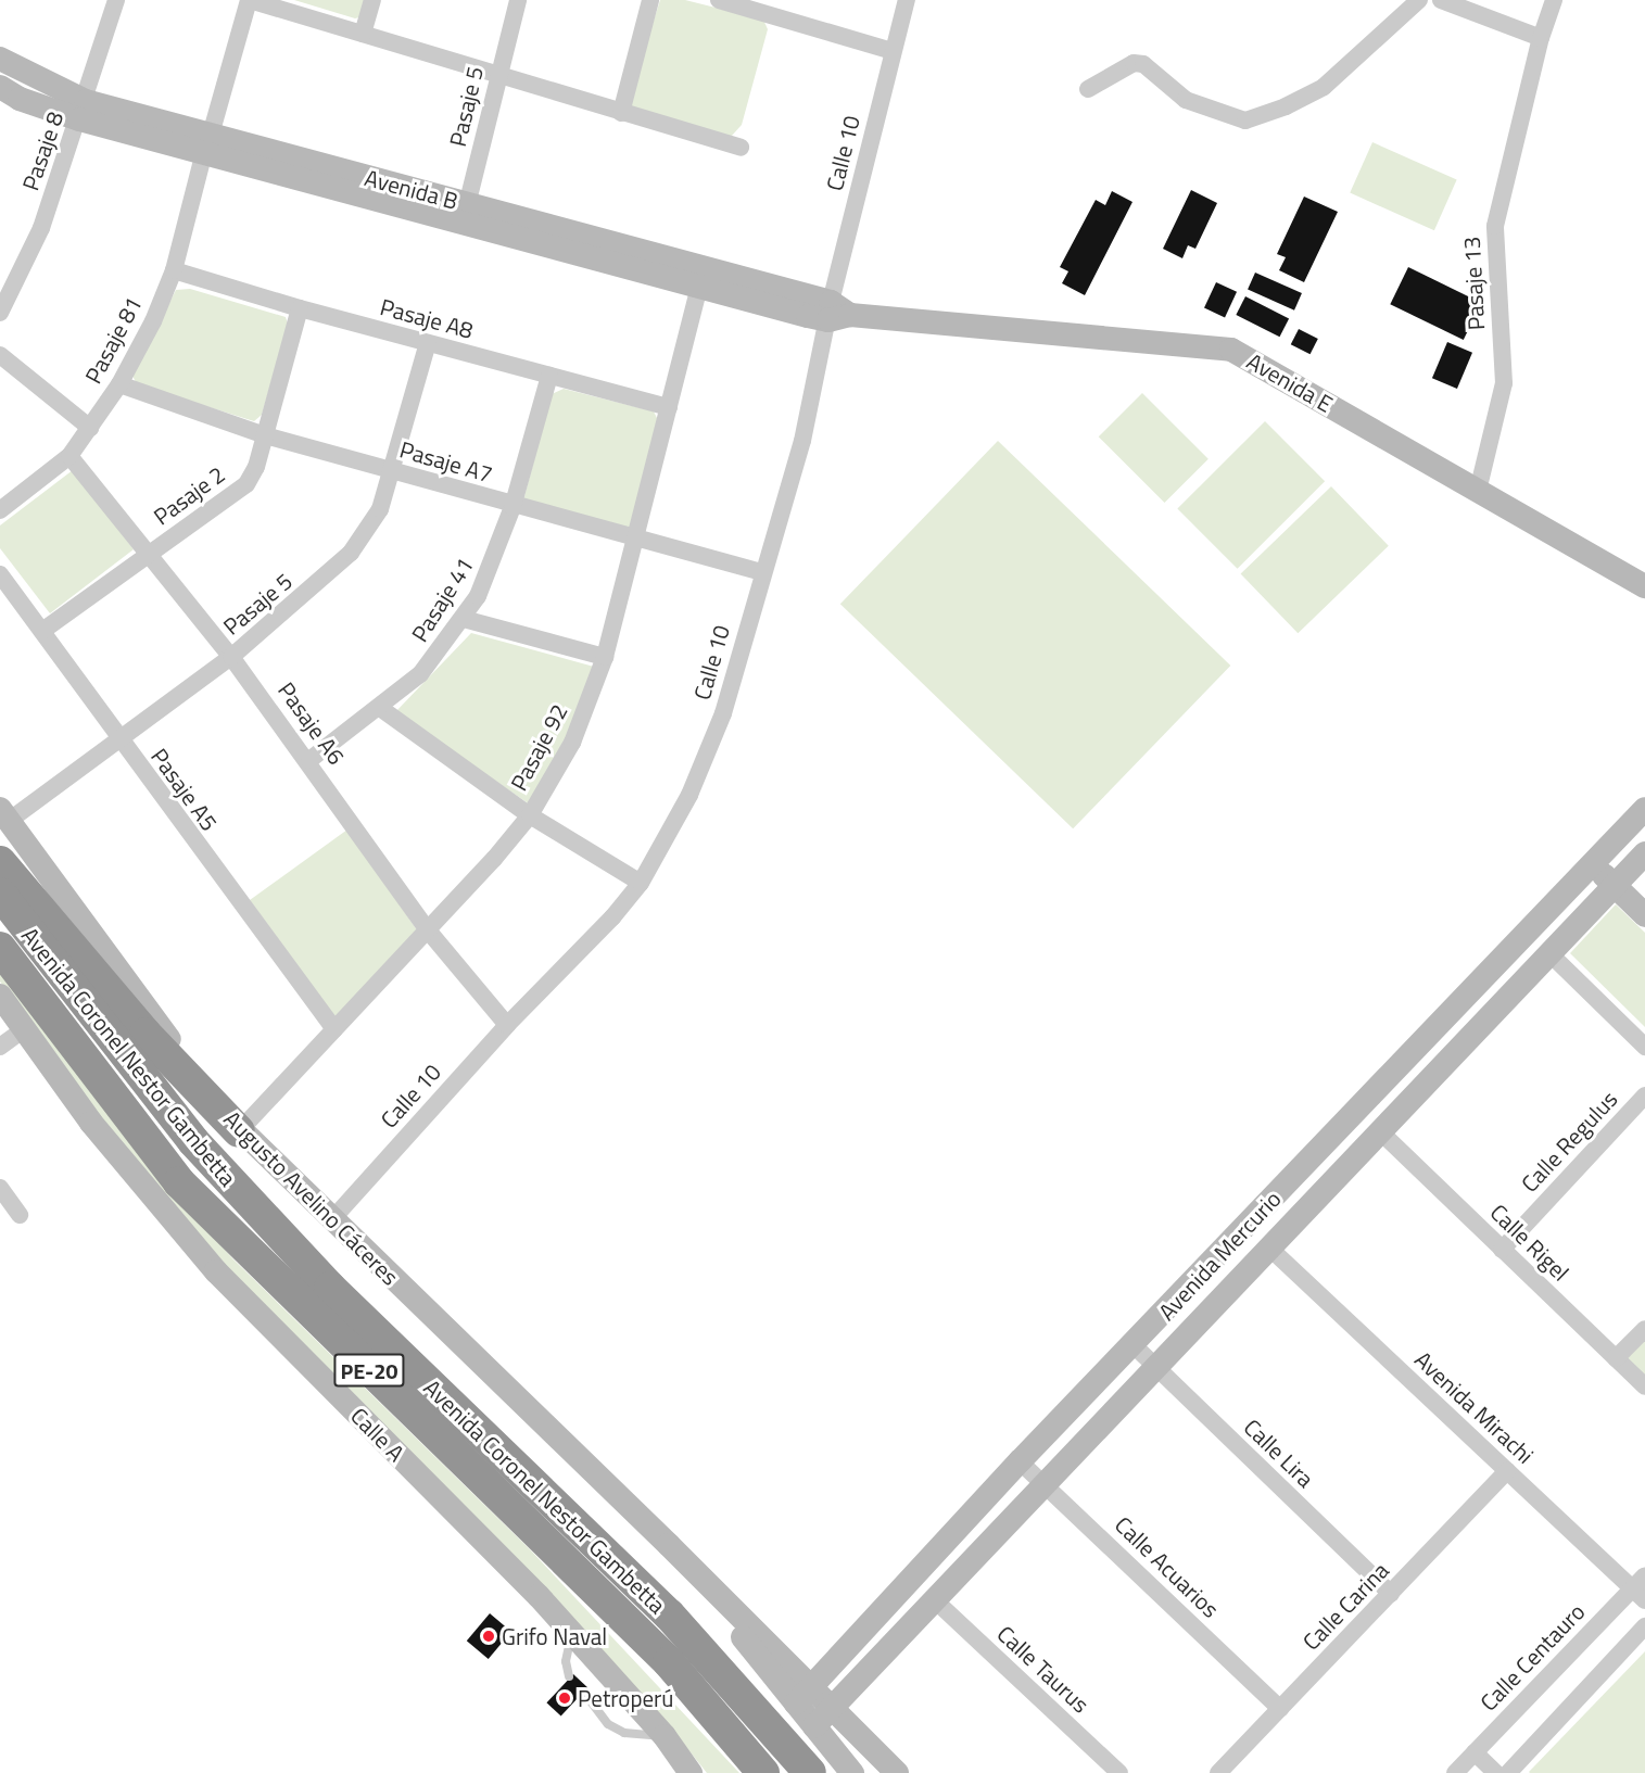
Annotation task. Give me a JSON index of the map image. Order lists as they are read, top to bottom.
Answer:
{
  "streets": {
    "highway": ["Avenida Coronel Nestor Gambetta", "PE-20"],
    "street": [
      "Pasaje 5",
      "Pasaje 8",
      "Calle 10",
      "Avenida B",
      "Pasaje 13",
      "Pasaje A8",
      "Pasaje 81",
      "Avenida E",
      "Pasaje A7",
      "Pasaje 2",
      "Pasaje 41",
      "Pasaje A6",
      "Pasaje 92",
      "Pasaje A5",
      "Calle Regulus",
      "Augusto Avelino Cáceres",
      "Calle Rigel",
      "Avenida Mercurio",
      "Avenida Mirachi",
      "Calle A",
      "Calle Lira",
      "Calle Acuarios",
      "Calle Carina",
      "Calle Centauro",
      "Calle Taurus"
    ]
  },
  "crossings": [
    ["Pasaje 5", "Avenida B"],
    ["Pasaje 5", "Pasaje A8"],
    ["Pasaje 5", "Pasaje A7"],
    ["Pasaje 5", "Pasaje A6"],
    ["Pasaje 5", "Pasaje A5"],
    ["Pasaje 5", "Augusto Avelino Cáceres"],
    ["Pasaje 8", "Avenida B"],
    ["Calle 10", "Avenida B"],
    ["Calle 10", "Avenida E"],
    ["Calle 10", "Pasaje A7"],
    ["Calle 10", "Pasaje A6"],
    ["Calle 10", "Augusto Avelino Cáceres"],
    ["Avenida B", "Pasaje 81"],
    ["Avenida B", "Avenida E"],
    ["Avenida B", "Pasaje 92"],
    ["Pasaje 13", "Avenida E"],
    ["Pasaje A8", "Pasaje 81"],
    ["Pasaje A8", "Pasaje 2"],
    ["Pasaje A8", "Pasaje 41"],
    ["Pasaje A8", "Pasaje 92"],
    ["Pasaje 81", "Pasaje A7"],
    ["Pasaje 81", "Pasaje A6"],
    ["Pasaje A7", "Pasaje 2"],
    ["Pasaje A7", "Pasaje 41"],
    ["Pasaje A7", "Pasaje 92"],
    ["Pasaje 2", "Pasaje A6"],
    ["Pasaje 2", "Pasaje A5"],
    ["Pasaje 41", "Pasaje A6"],
    ["Pasaje A6", "Pasaje 92"],
    ["Pasaje 92", "Pasaje A5"],
    ["Pasaje 92", "Augusto Avelino Cáceres"],
    ["Calle Regulus", "Calle Rigel"],
    ["Augusto Avelino Cáceres", "Avenida Mercurio"],
    ["Calle Rigel", "Avenida Mercurio"],
    ["Avenida Mercurio", "Avenida Mirachi"],
    ["Avenida Mercurio", "Calle Lira"],
    ["Avenida Mercurio", "Calle Acuarios"],
    ["Avenida Mercurio", "Calle Taurus"],
    ["Avenida Mirachi", "Calle Carina"],
    ["Avenida Mirachi", "Calle Centauro"],
    ["Calle Lira", "Calle Carina"],
    ["Calle Acuarios", "Calle Carina"]
  ],
  "places": ["Grifo Naval", "Petroperú"]
}
